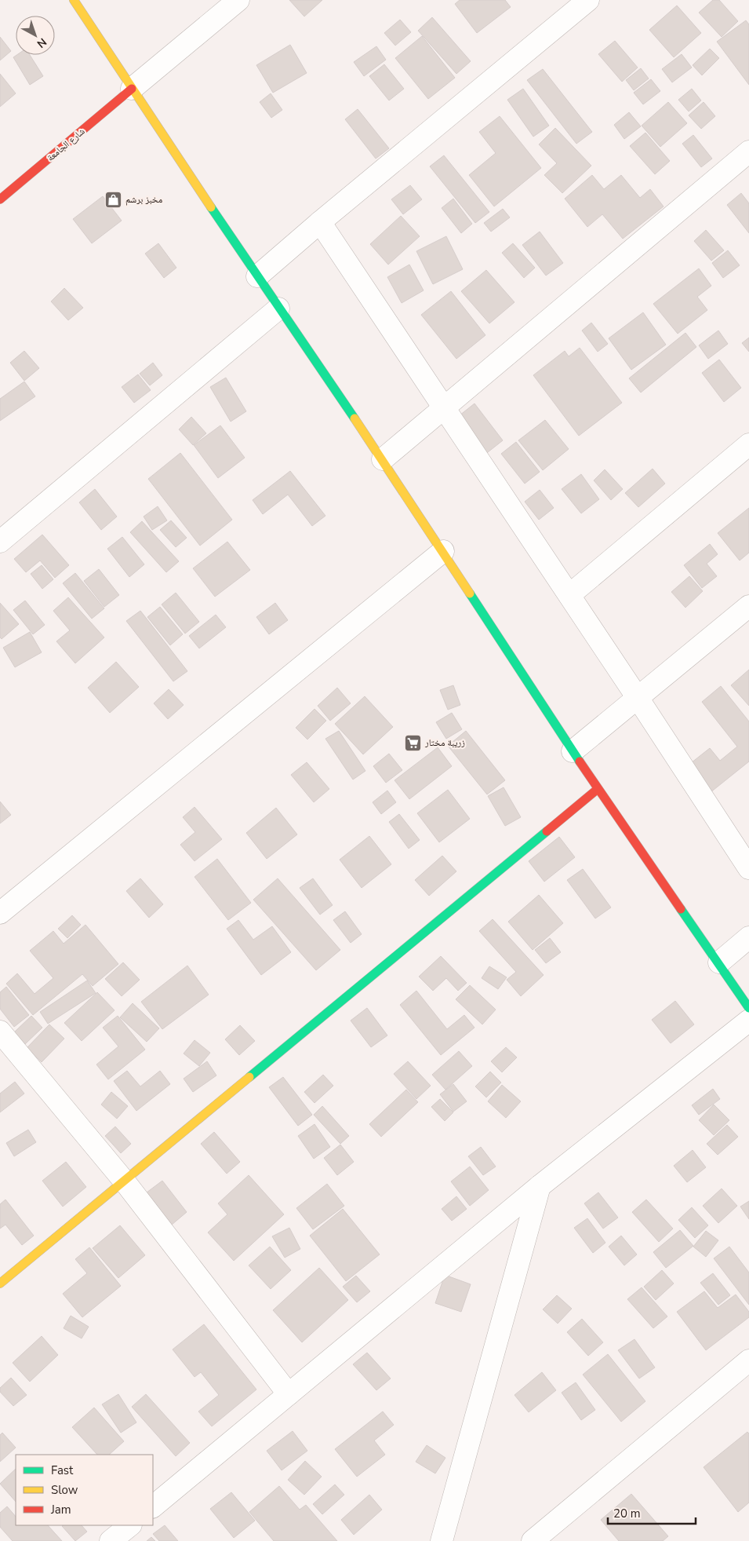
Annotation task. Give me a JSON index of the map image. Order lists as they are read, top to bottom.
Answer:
{
  "streets": {
    "street": ["شارع الجامعة"]
  },
  "places": {
    "shop": ["مخبز برشم"],
    "supermarket": ["زريبة مختار"]
  },
  "legend": ["Fast", "Slow", "Jam"],
  "scale_bar": "20 m",
  "north": "bottom right"
}
